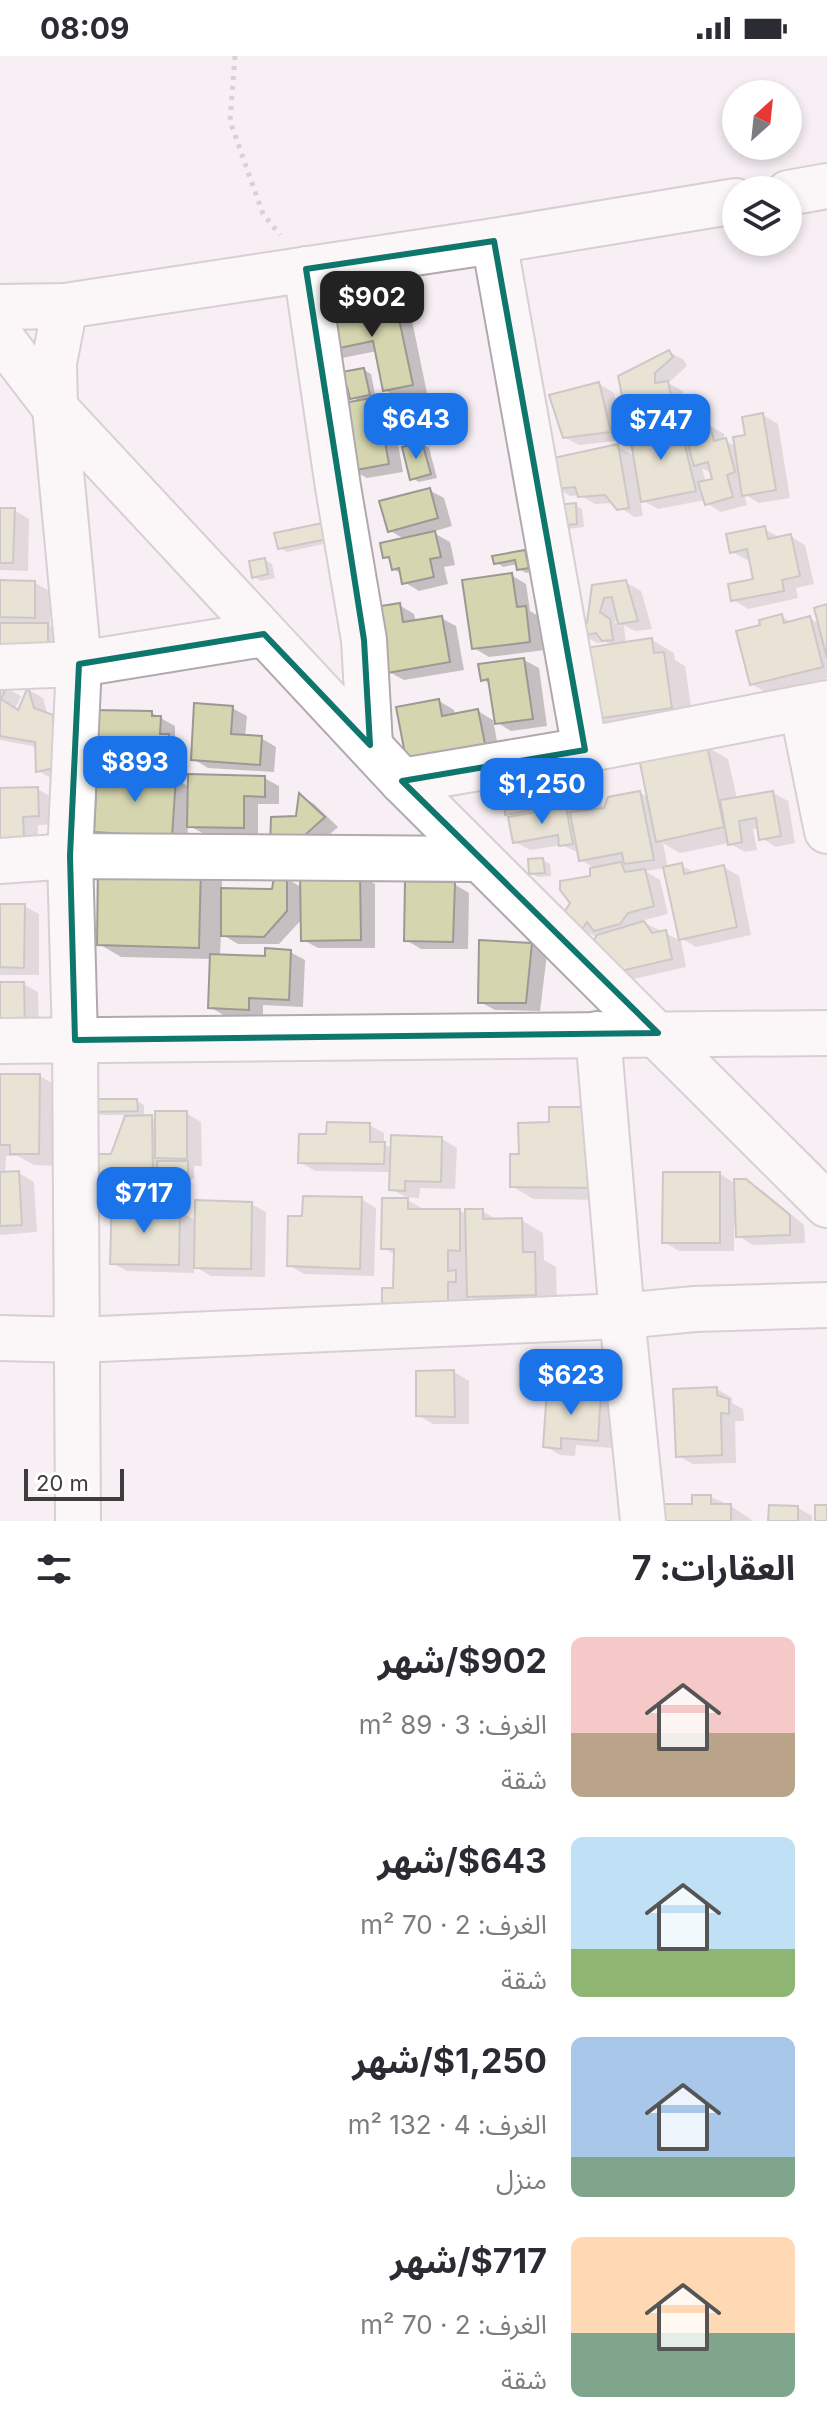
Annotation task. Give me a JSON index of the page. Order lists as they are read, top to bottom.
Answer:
{
  "scale_bar": "20 m",
  "north": "top right",
  "page": {
    "status": "08:09",
    "price": [
      "$902",
      "$643",
      "$747",
      "$893",
      "$1,250",
      "$717",
      "$623"
    ],
    "scale": "20 m",
    "heading": "العقارات: 7",
    "list": [
      {
        "name": "$902/شهر",
        "note": "الغرف: 3 · 89 m² · شقة"
      },
      {
        "name": "$643/شهر",
        "note": "الغرف: 2 · 70 m² · شقة"
      },
      {
        "name": "$1,250/شهر",
        "note": "الغرف: 4 · 132 m² · منزل"
      },
      {
        "name": "$717/شهر",
        "note": "الغرف: 2 · 70 m² · شقة"
      }
    ]
  }
}
